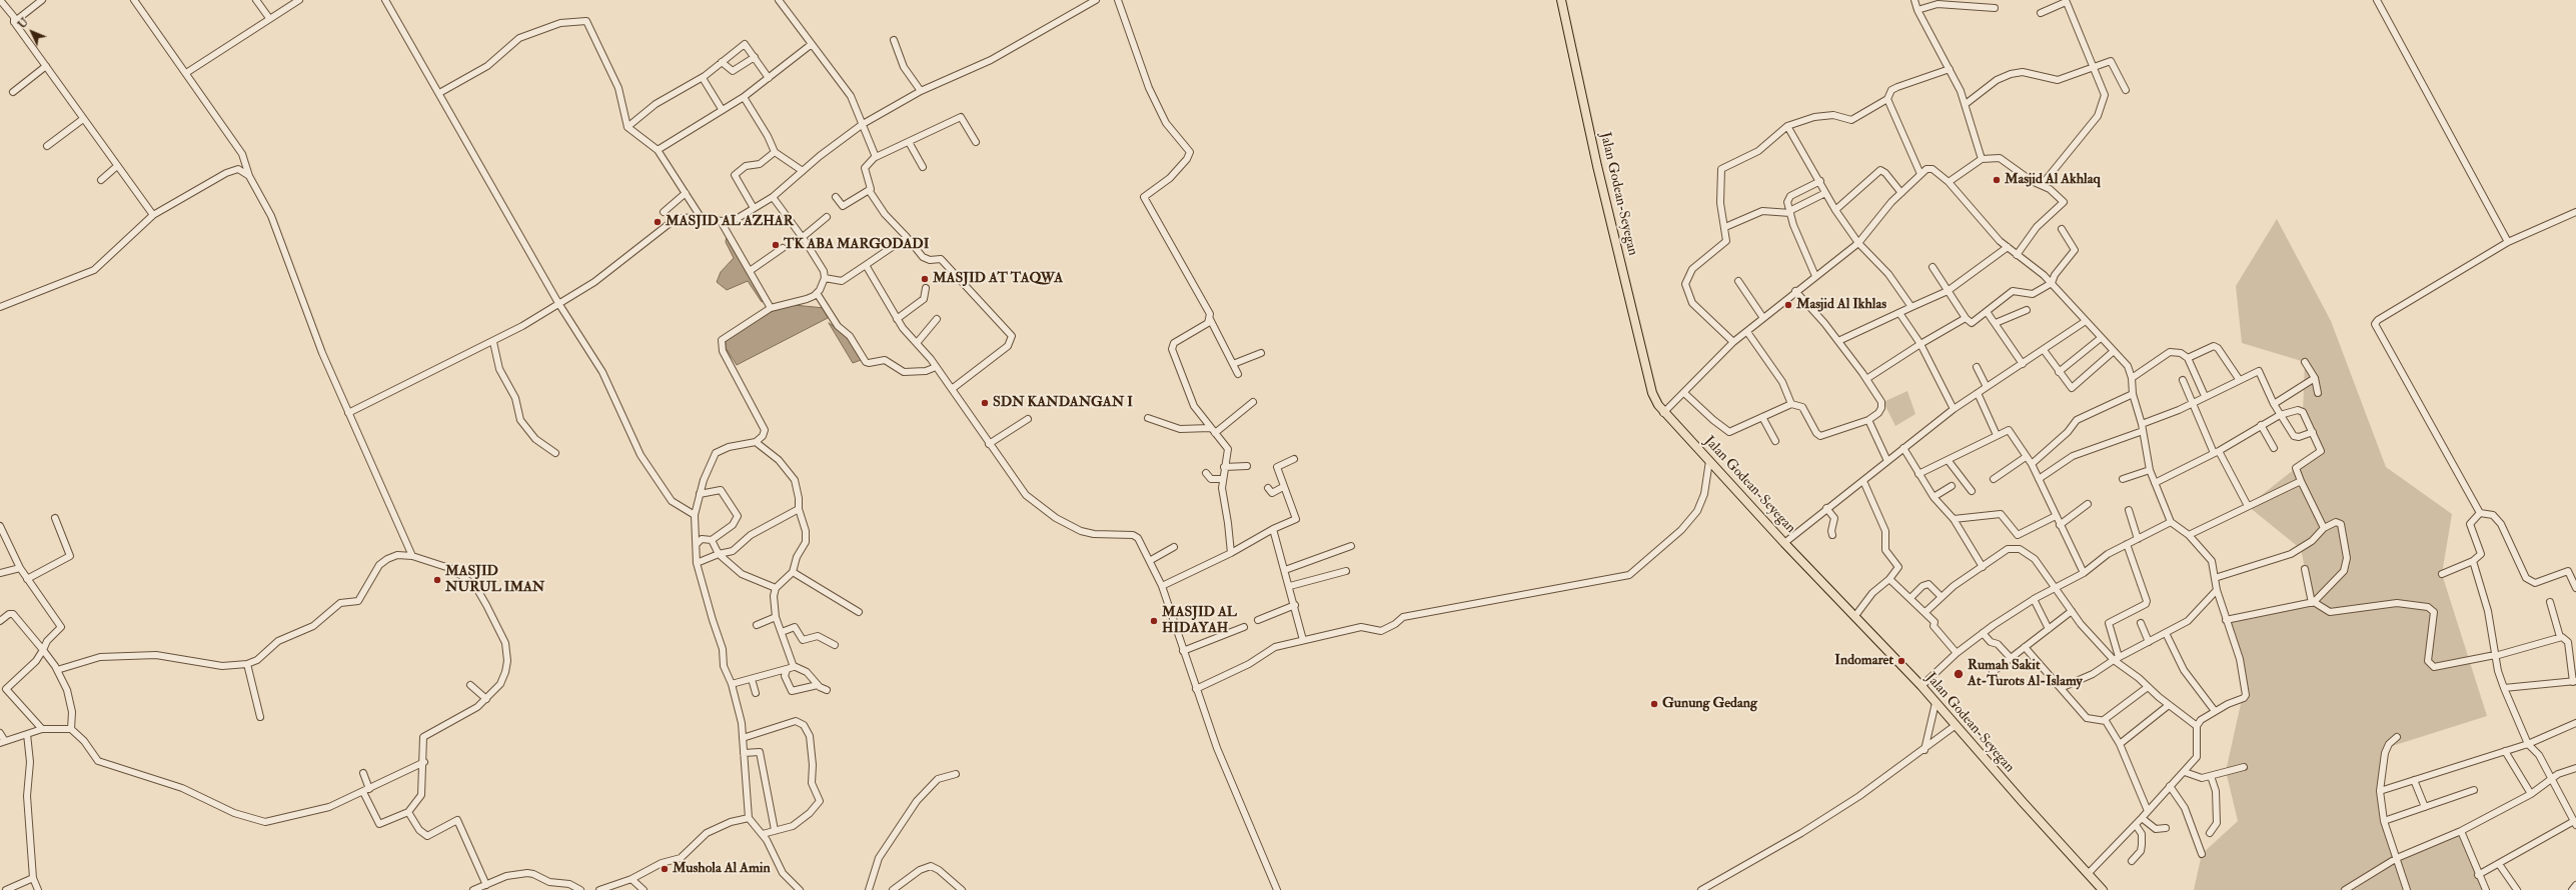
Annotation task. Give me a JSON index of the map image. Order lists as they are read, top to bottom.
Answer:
{
  "streets": {
    "main road": ["Jalan Godean-Seyegan"]
  },
  "places": [
    "Masjid Al Akhlaq",
    "MASJID AL AZHAR",
    "TK ABA MARGODADI",
    "MASJID AT TAQWA",
    "Masjid Al Ikhlas",
    "SDN KANDANGAN I",
    "MASJID NURUL IMAN",
    "MASJID AL HIDAYAH",
    "Indomaret",
    "Rumah Sakit At-Turots Al-Islamy",
    "Gunung Gedang",
    "Mushola Al Amin"
  ],
  "north": "top left"
}
